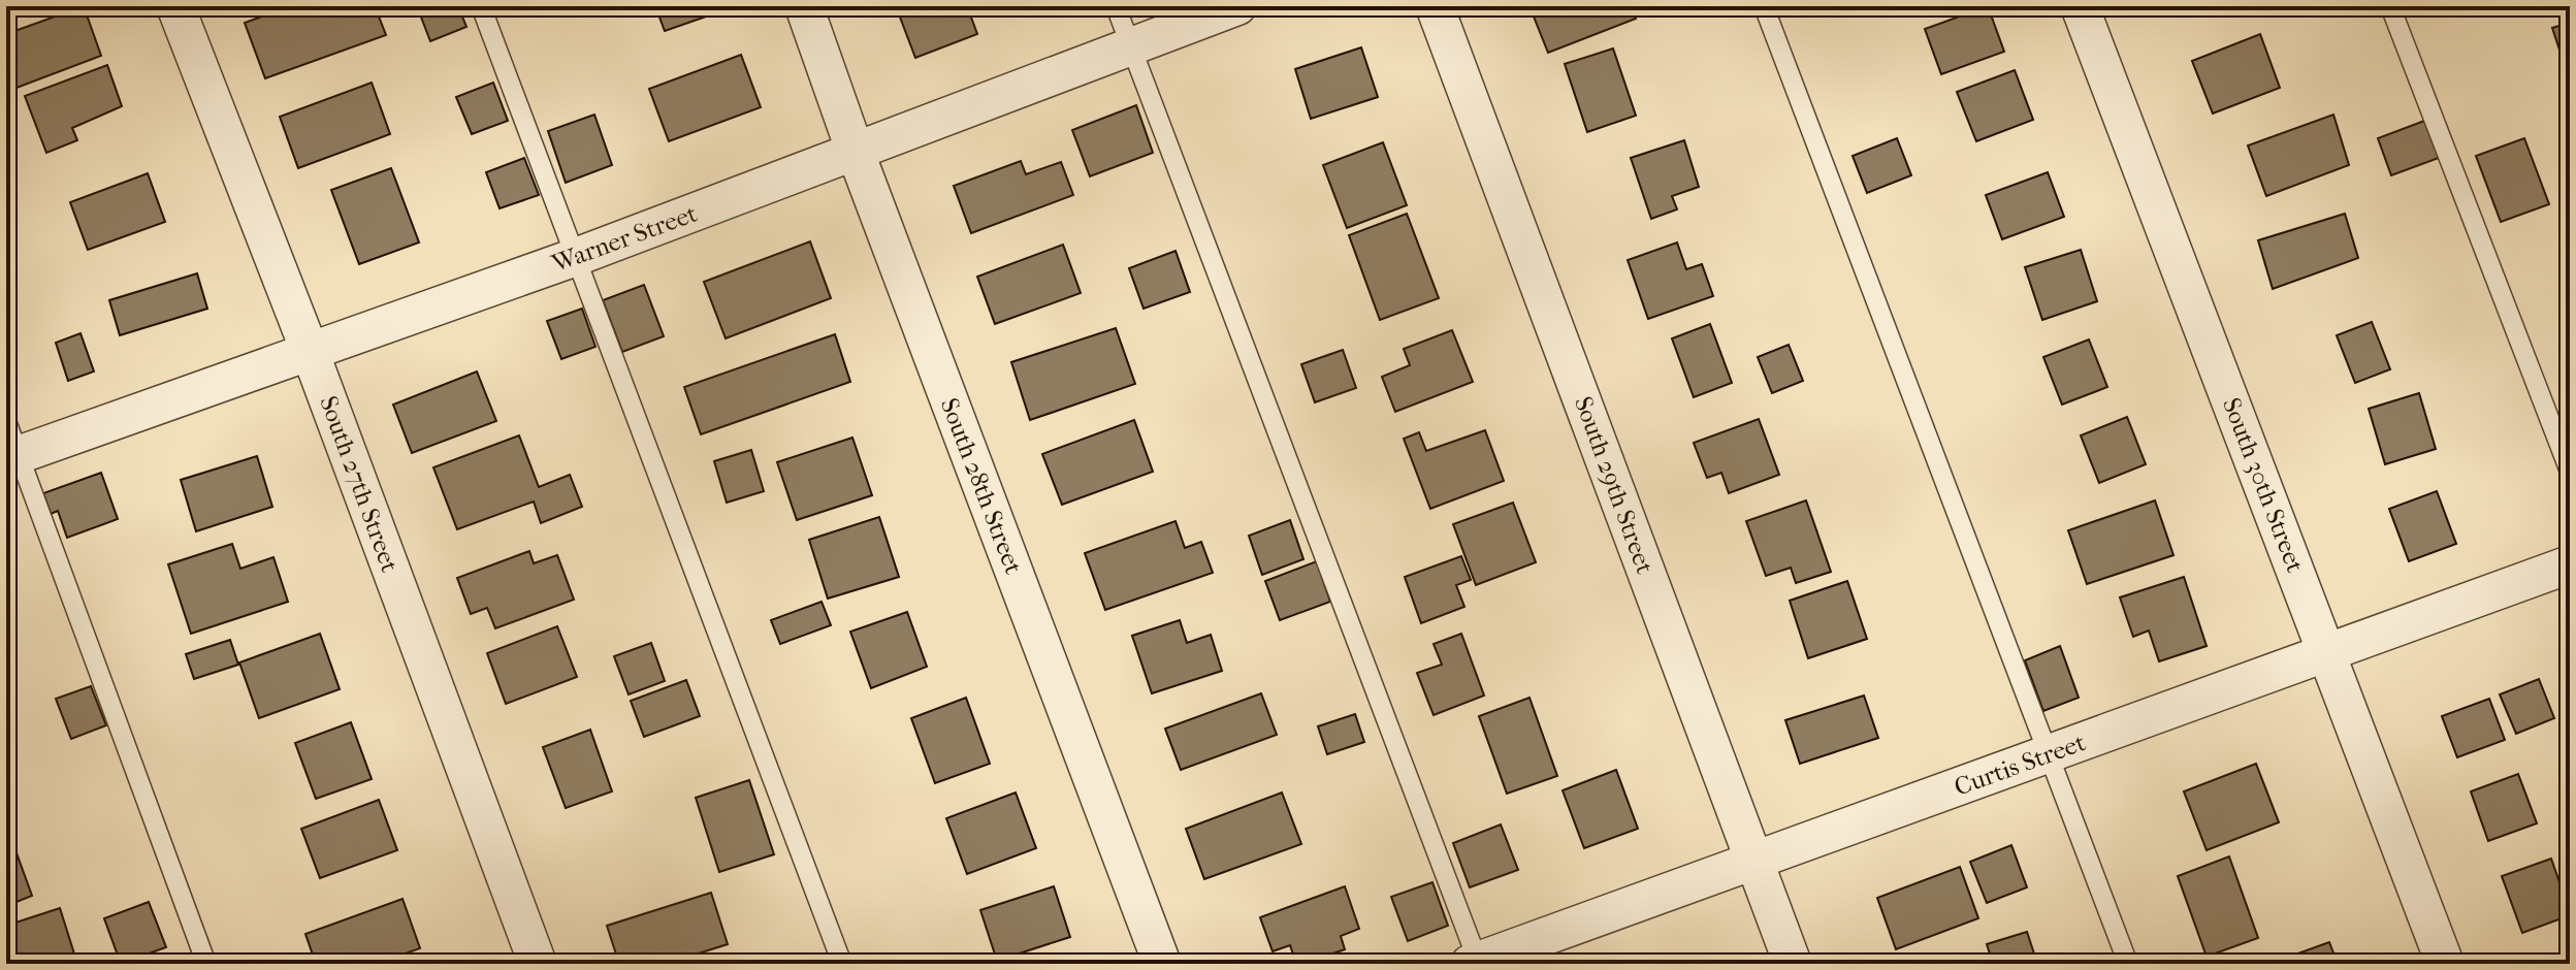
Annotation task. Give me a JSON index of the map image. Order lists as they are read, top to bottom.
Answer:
{
  "streets": {
    "street": [
      "Warner Street",
      "South 27th Street",
      "South 29th Street",
      "South 30th Street",
      "South 28th Street",
      "Curtis Street"
    ]
  },
  "crossings": [
    ["Warner Street", "South 27th Street"],
    ["Warner Street", "South 28th Street"],
    ["South 29th Street", "Curtis Street"],
    ["South 30th Street", "Curtis Street"]
  ]
}
